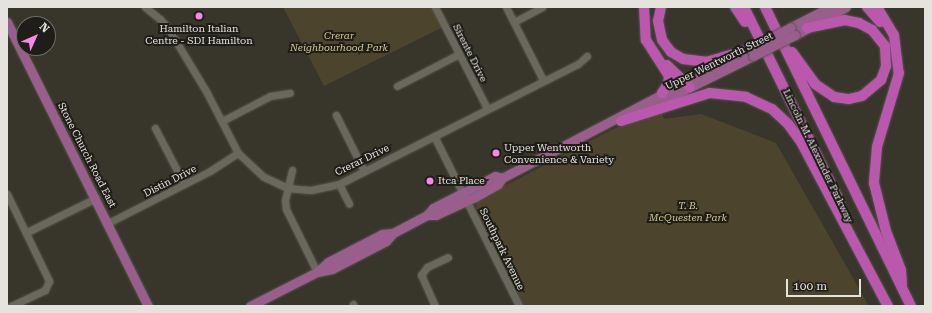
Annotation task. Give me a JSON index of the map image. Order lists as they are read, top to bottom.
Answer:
{
  "streets": {
    "highway": ["Lincoln M. Alexander Parkway"],
    "main road": ["Upper Wentworth Street", "Stone Church Road East"],
    "street": [
      "Sirente Drive",
      "Crerar Drive",
      "Distin Drive",
      "Southpark Avenue"
    ]
  },
  "crossings": [
    ["Sirente Drive", "Crerar Drive"],
    ["Upper Wentworth Street", "Southpark Avenue"],
    ["Stone Church Road East", "Distin Drive"],
    ["Crerar Drive", "Distin Drive"],
    ["Crerar Drive", "Southpark Avenue"]
  ],
  "parks": ["Crerar Neighbourhood Park", "T. B. McQuesten Park"],
  "places": ["Hamilton Italian Centre - SDI Hamilton", "Upper Wentworth Convenience & Variety", "Itca Place"],
  "scale_bar": "100 m",
  "north": "top right"
}
